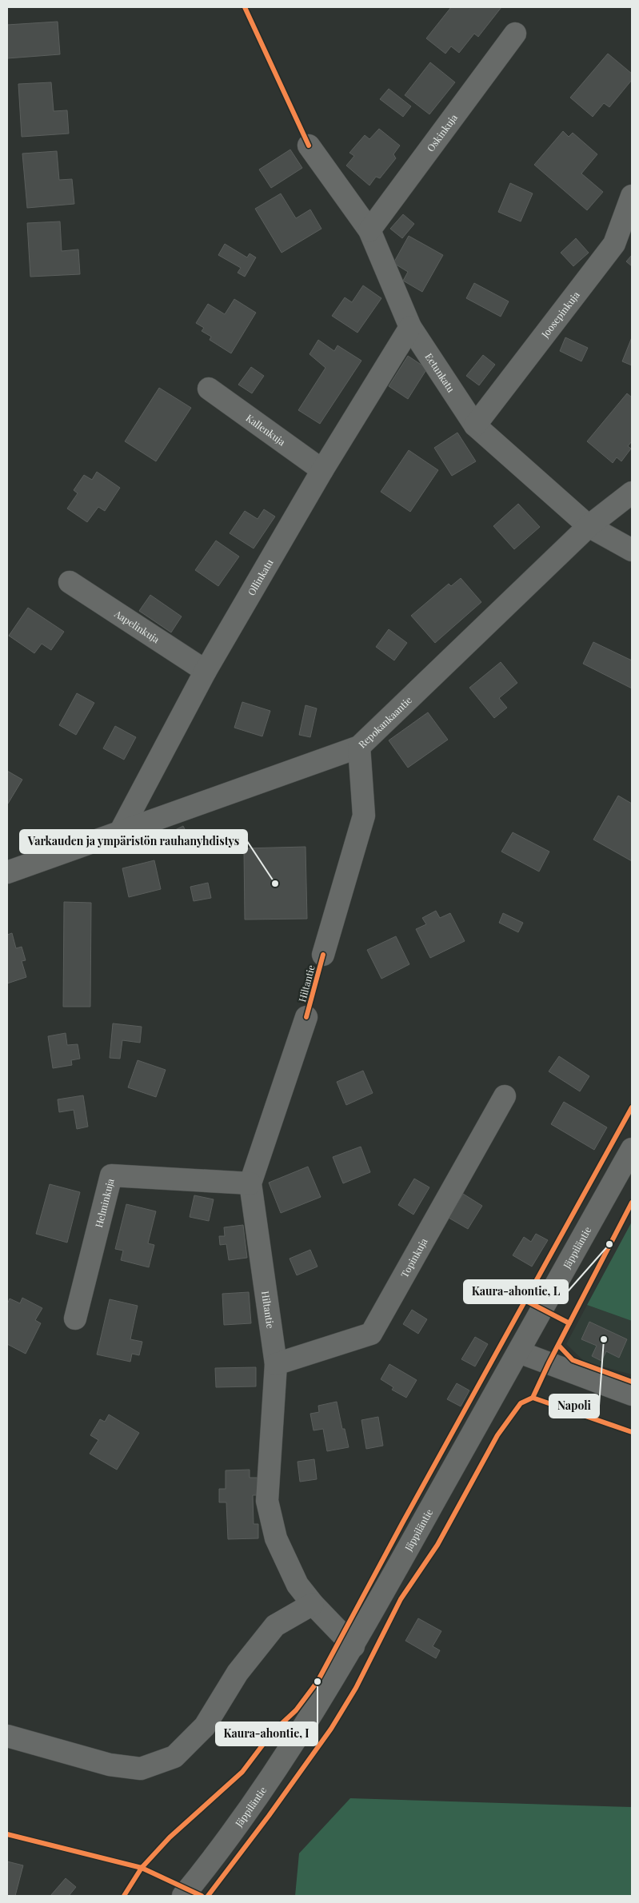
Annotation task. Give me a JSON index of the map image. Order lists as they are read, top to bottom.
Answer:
{
  "streets": {
    "street": [
      "Oskinkuja",
      "Joosepinkuja",
      "Eetunkatu",
      "Kallenkuja",
      "Ollinkatu",
      "Aapelinkuja",
      "Repokankaantie",
      "Hiltantie",
      "Helminkuja",
      "Jäppiläntie",
      "Topinkuja"
    ]
  },
  "crossings": [
    ["Oskinkuja", "Eetunkatu"],
    ["Joosepinkuja", "Eetunkatu"],
    ["Eetunkatu", "Ollinkatu"],
    ["Eetunkatu", "Repokankaantie"],
    ["Kallenkuja", "Ollinkatu"],
    ["Ollinkatu", "Aapelinkuja"],
    ["Ollinkatu", "Repokankaantie"],
    ["Repokankaantie", "Hiltantie"],
    ["Hiltantie", "Helminkuja"],
    ["Hiltantie", "Jäppiläntie"],
    ["Hiltantie", "Topinkuja"]
  ],
  "places": [
    "Varkauden ja ympäristön rauhanyhdistys",
    "Kaura-ahontie, L",
    "Napoli",
    "Kaura-ahontie, I"
  ]
}
